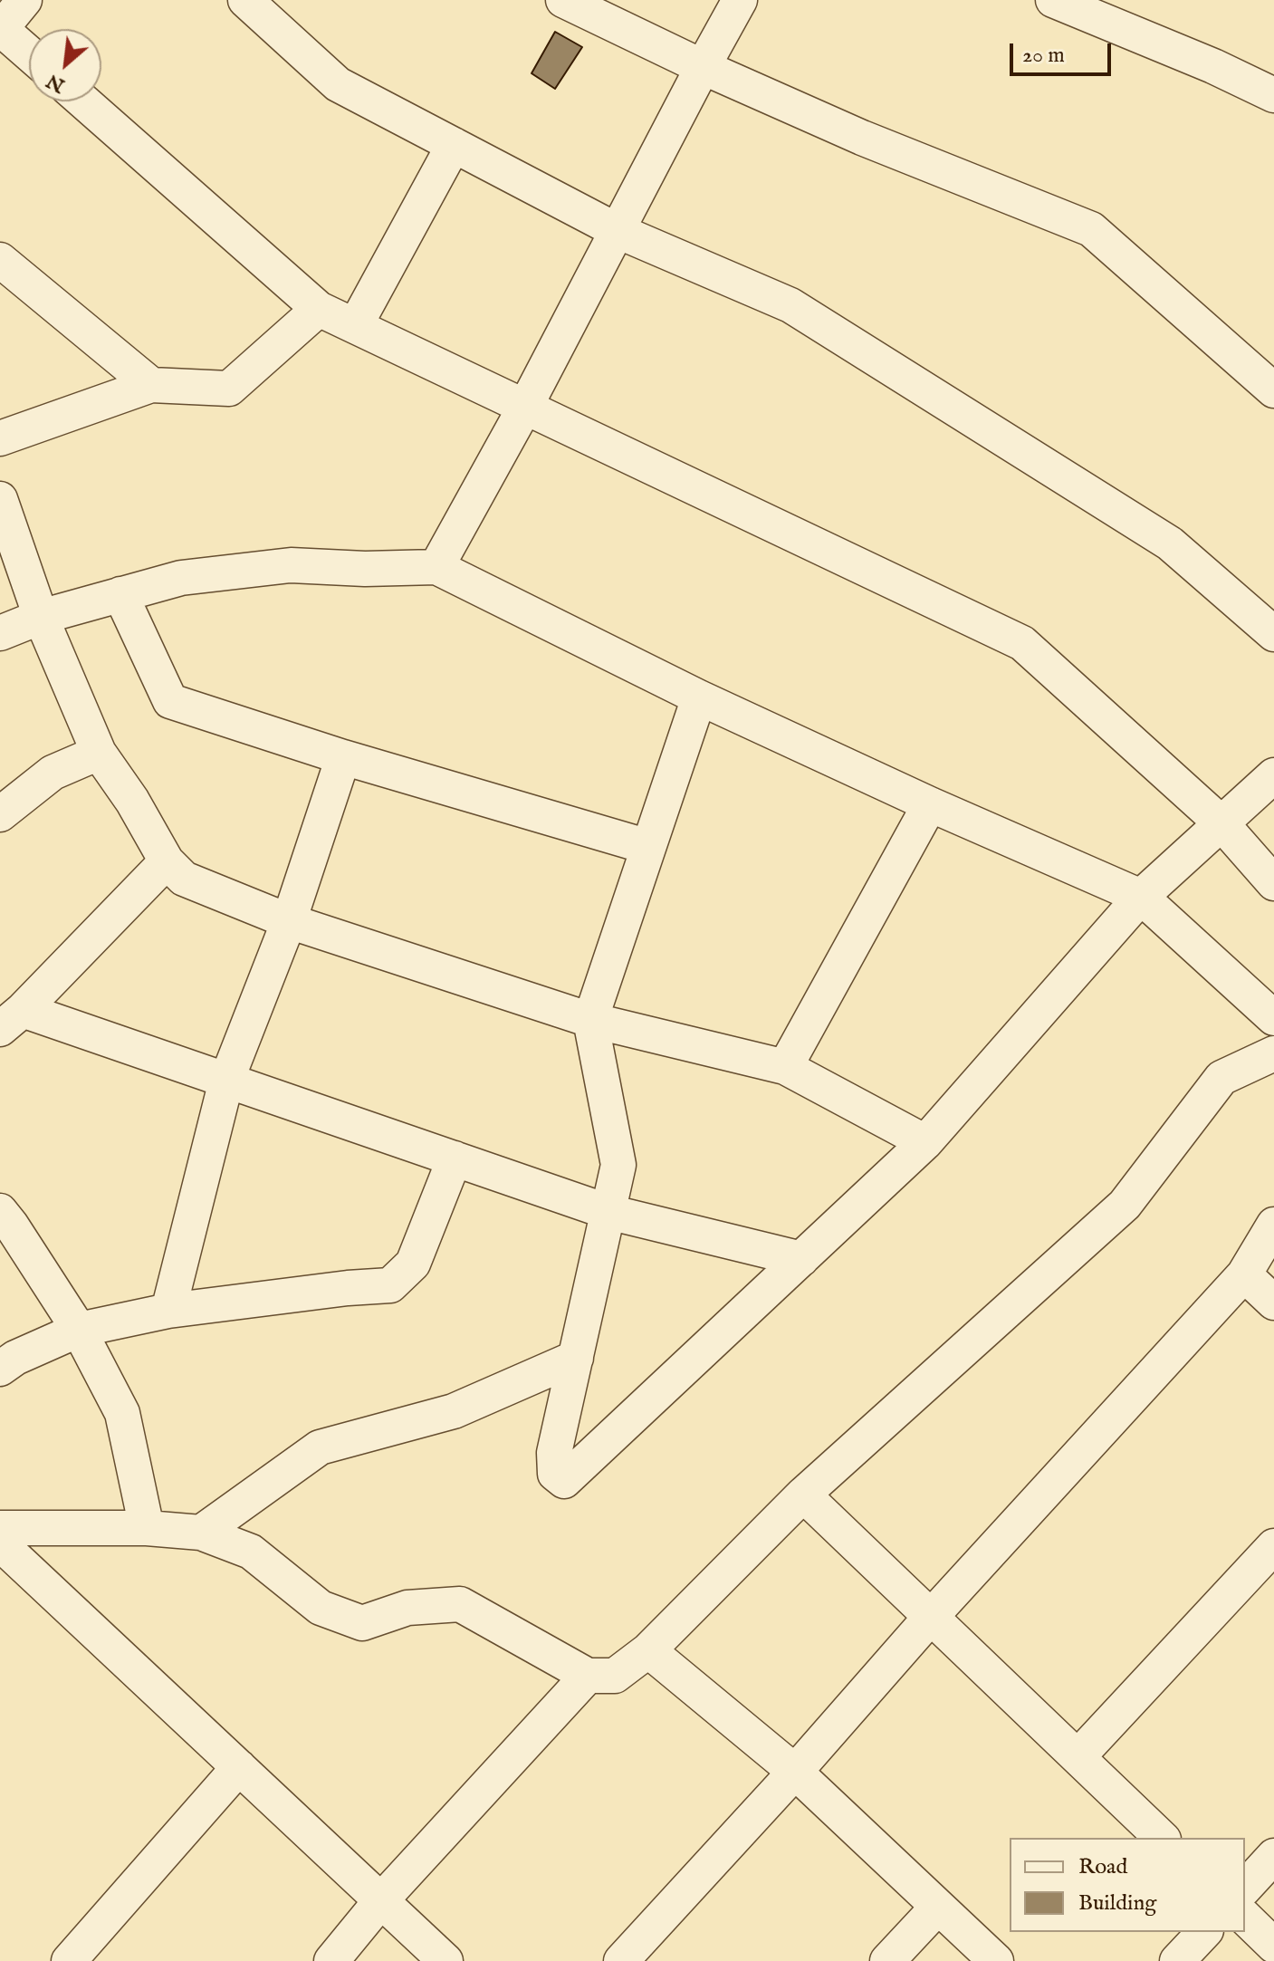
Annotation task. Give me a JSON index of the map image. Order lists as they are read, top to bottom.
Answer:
{
  "legend": ["Road", "Building"],
  "scale_bar": "20 m",
  "north": "bottom left"
}
